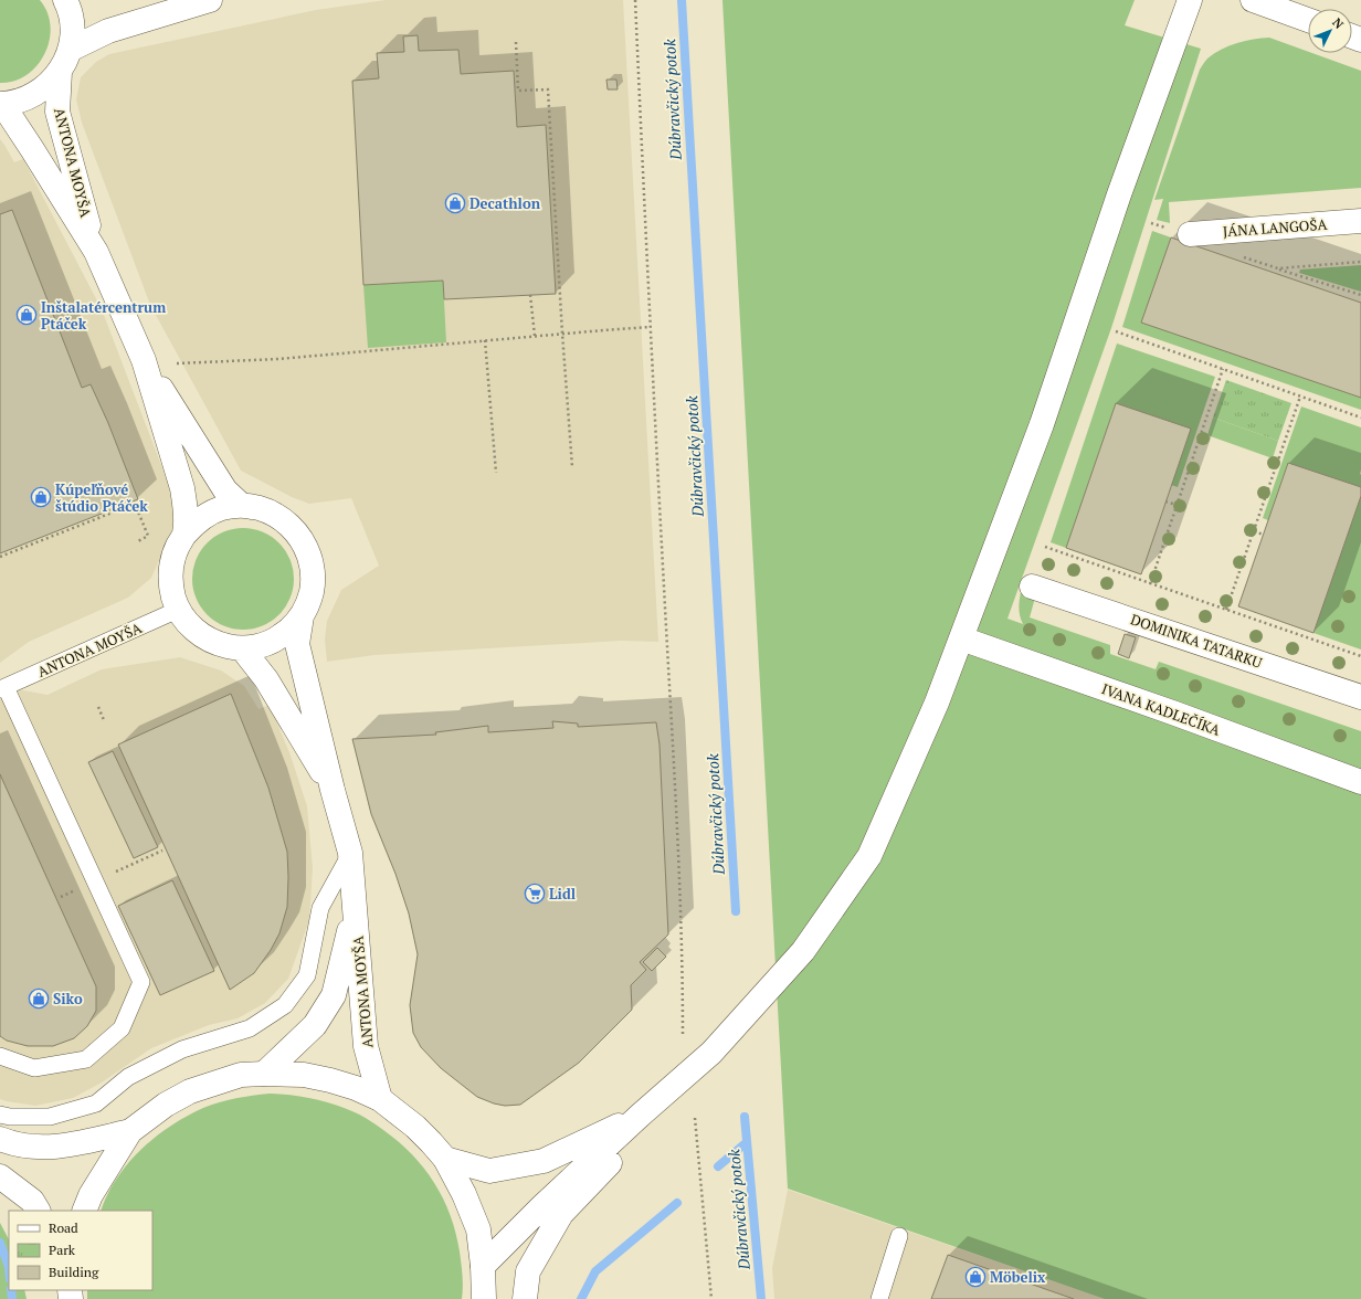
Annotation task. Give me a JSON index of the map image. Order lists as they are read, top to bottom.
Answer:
{
  "streets": {
    "street": [
      "ANTONA MOYŠA",
      "JÁNA LANGOŠA",
      "DOMINIKA TATARKU",
      "IVANA KADLEČÍKA"
    ]
  },
  "water": ["Dúbravčický potok"],
  "places": {
    "shop": [
      "Decathlon",
      "Inštalatércentrum Ptáček",
      "Kúpeľňové štúdio Ptáček",
      "Siko",
      "Möbelix"
    ],
    "supermarket": ["Lidl"]
  },
  "legend": ["Road", "Park", "Building"],
  "north": "top right"
}
